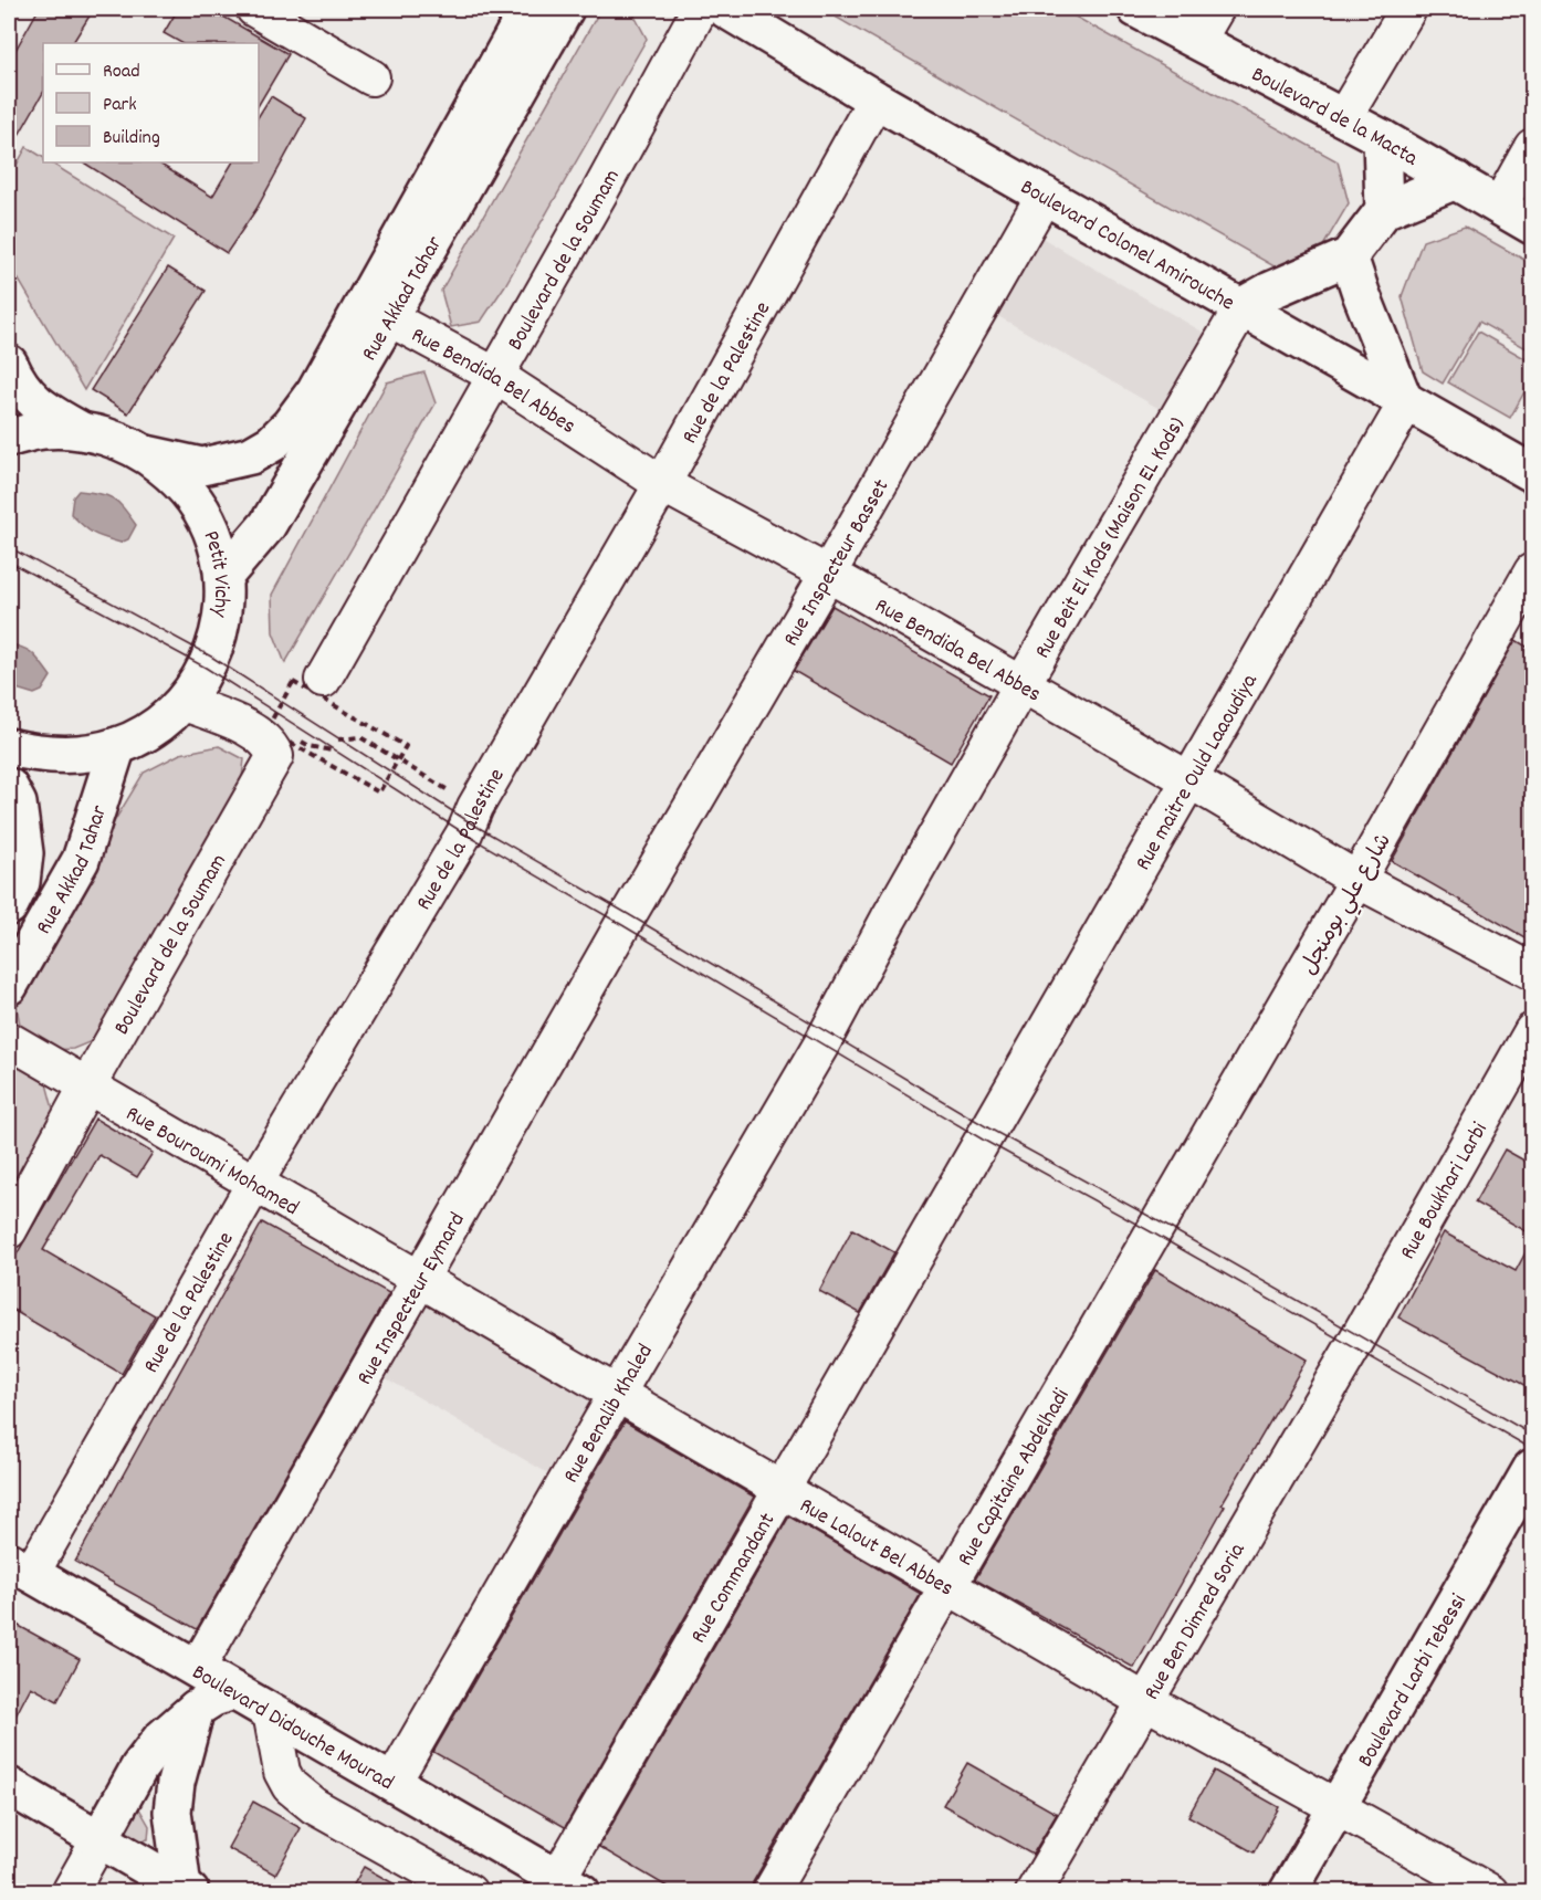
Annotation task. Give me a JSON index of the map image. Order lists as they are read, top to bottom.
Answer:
{
  "streets": {
    "main road": [
      "Boulevard de la Macta",
      "Boulevard Colonel Amirouche",
      "Rue Akkad Tahar",
      "Petit Vichy",
      "Boulevard Larbi Tebessi",
      "Boulevard Didouche Mourad"
    ],
    "street": [
      "Boulevard de la Soumam",
      "Rue de la Palestine",
      "Rue Bendida Bel Abbes",
      "Rue Beit El Kods (Maison EL Kods)",
      "Rue Inspecteur Basset",
      "Rue maitre Ould Laaoudiya",
      "شارع علي بومنجل",
      "Rue Bouroumi Mohamed",
      "Rue Boukhari Larbi",
      "Rue Inspecteur Eymard",
      "Rue Benalib Khaled",
      "Rue Capitaine Abdelhadi",
      "Rue Lalout Bel Abbes",
      "Rue Commandant",
      "Rue Ben Dimred Soria"
    ]
  },
  "crossings": [
    ["Boulevard Colonel Amirouche", "Rue de la Palestine"],
    ["Boulevard Colonel Amirouche", "Rue Beit El Kods (Maison EL Kods)"],
    ["Boulevard Colonel Amirouche", "Rue Inspecteur Basset"],
    ["Boulevard Colonel Amirouche", "Rue maitre Ould Laaoudiya"],
    ["Boulevard de la Soumam", "Rue Bendida Bel Abbes"],
    ["Boulevard de la Soumam", "Petit Vichy"],
    ["Boulevard de la Soumam", "Rue Bouroumi Mohamed"],
    ["Rue Akkad Tahar", "Rue Bendida Bel Abbes"],
    ["Rue Akkad Tahar", "Petit Vichy"],
    ["Rue de la Palestine", "Rue Bendida Bel Abbes"],
    ["Rue de la Palestine", "Rue Bouroumi Mohamed"],
    ["Rue de la Palestine", "Boulevard Didouche Mourad"],
    ["Rue Bendida Bel Abbes", "Rue Beit El Kods (Maison EL Kods)"],
    ["Rue Bendida Bel Abbes", "Rue Inspecteur Basset"],
    ["Rue Bendida Bel Abbes", "Rue maitre Ould Laaoudiya"],
    ["Rue Bendida Bel Abbes", "شارع علي بومنجل"],
    ["Rue Beit El Kods (Maison EL Kods)", "Rue Benalib Khaled"],
    ["Rue Inspecteur Basset", "Rue Inspecteur Eymard"],
    ["Rue maitre Ould Laaoudiya", "Rue Commandant"],
    ["شارع علي بومنجل", "Rue Capitaine Abdelhadi"],
    ["Rue Bouroumi Mohamed", "Rue Inspecteur Eymard"],
    ["Rue Bouroumi Mohamed", "Rue Lalout Bel Abbes"],
    ["Rue Boukhari Larbi", "Rue Ben Dimred Soria"],
    ["Rue Inspecteur Eymard", "Rue Lalout Bel Abbes"],
    ["Rue Inspecteur Eymard", "Boulevard Didouche Mourad"],
    ["Rue Benalib Khaled", "Rue Lalout Bel Abbes"],
    ["Rue Benalib Khaled", "Boulevard Didouche Mourad"],
    ["Rue Capitaine Abdelhadi", "Rue Lalout Bel Abbes"],
    ["Rue Lalout Bel Abbes", "Rue Commandant"],
    ["Rue Lalout Bel Abbes", "Rue Ben Dimred Soria"],
    ["Rue Lalout Bel Abbes", "Boulevard Larbi Tebessi"],
    ["Rue Commandant", "Boulevard Didouche Mourad"]
  ],
  "legend": ["Road", "Park", "Building"]
}
